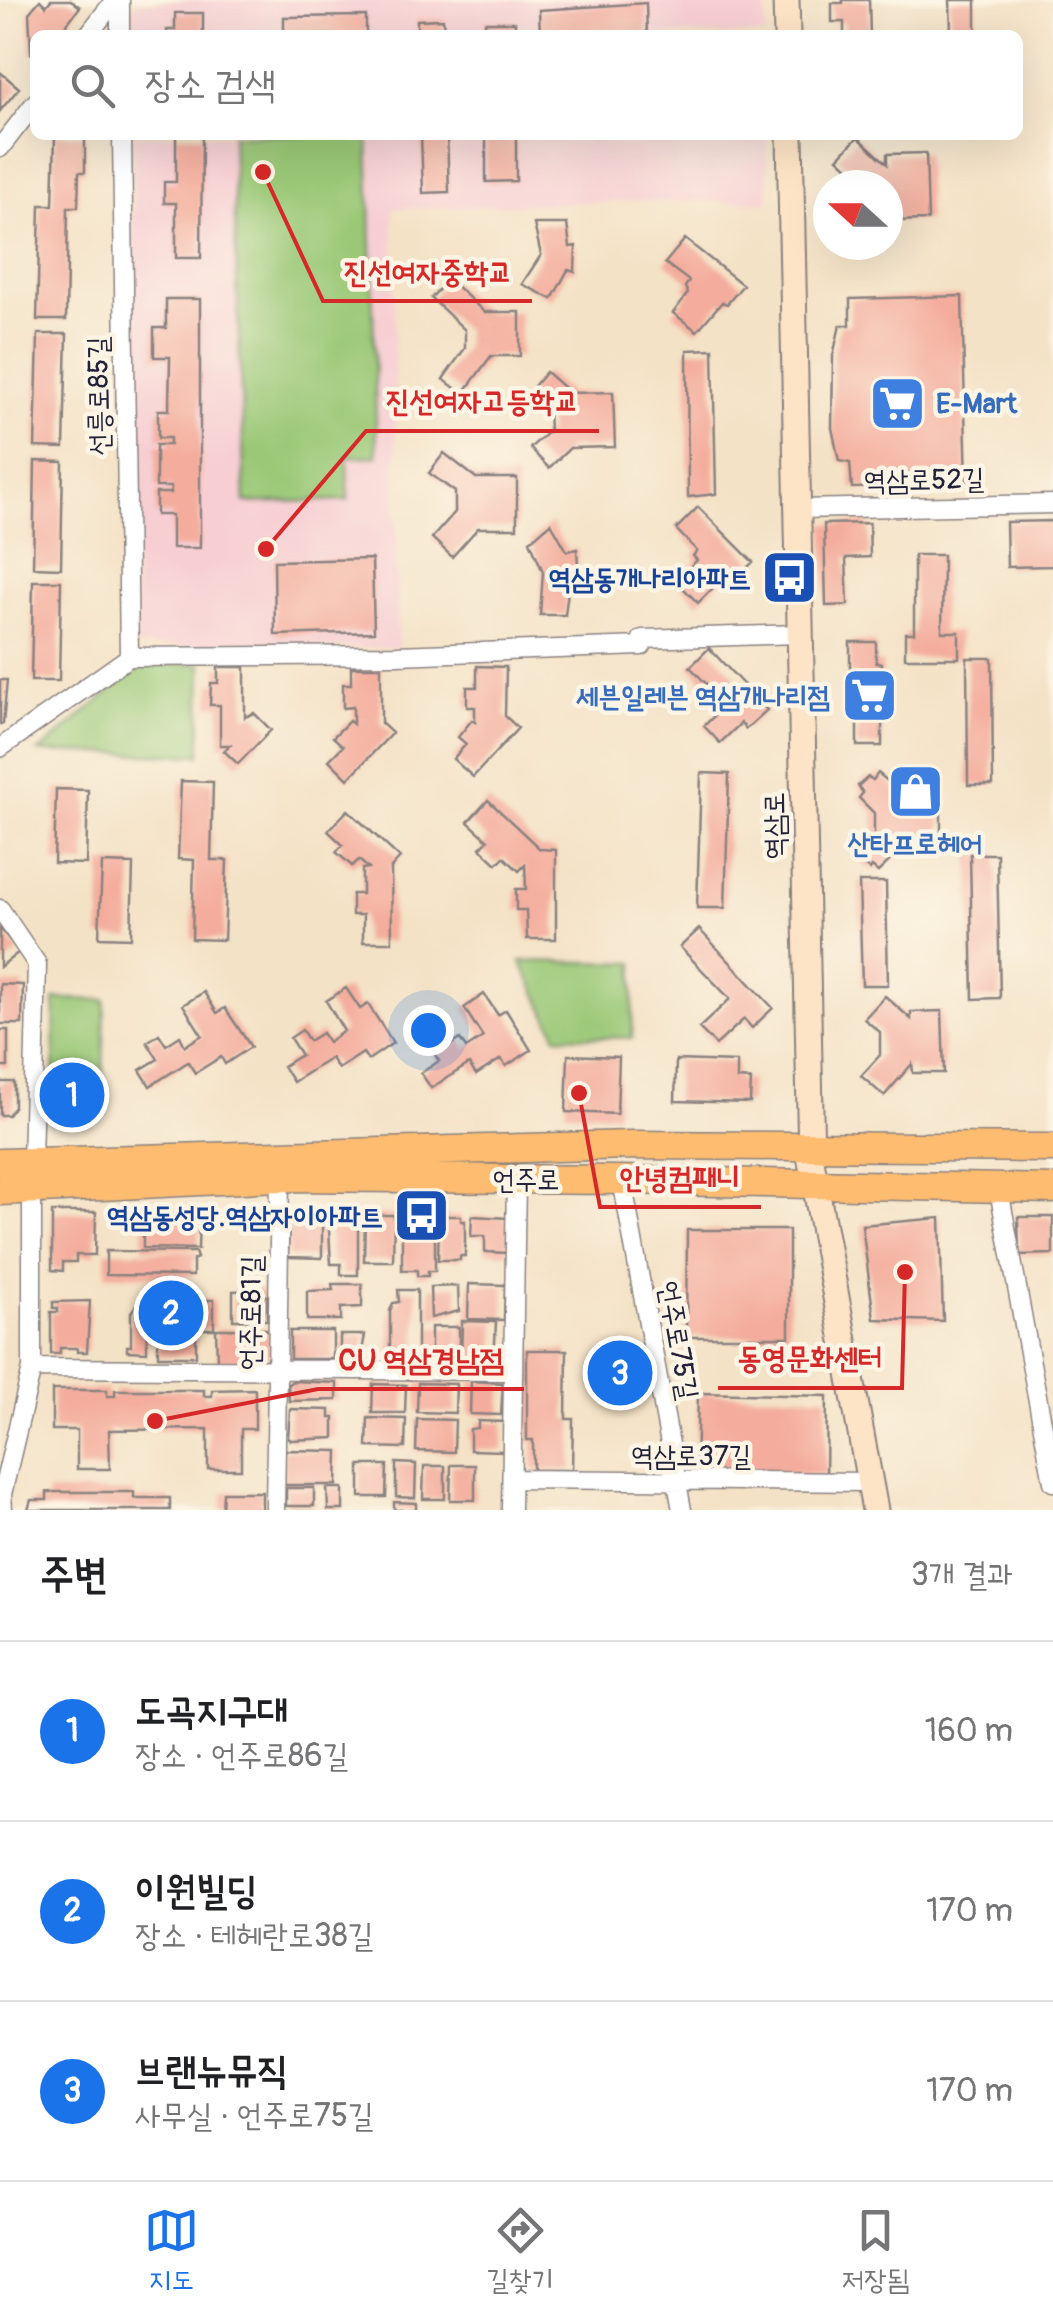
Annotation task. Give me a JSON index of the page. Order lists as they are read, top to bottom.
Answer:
{
  "streets": {
    "main road": ["역삼로", "언주로"],
    "street": [
      "선릉로85길",
      "역삼로52길",
      "언주로81길",
      "언주로75길",
      "역삼로37길"
    ]
  },
  "crossings": [
    ["역삼로52길", "역삼로"],
    ["역삼로", "언주로"],
    ["역삼로", "역삼로37길"],
    ["언주로", "언주로81길"],
    ["언주로", "언주로75길"],
    ["언주로75길", "역삼로37길"]
  ],
  "places": {
    "other": [
      "진선여자중학교",
      "진선여자고등학교",
      "안녕컴패니",
      "동영문화센터",
      "CU 역삼경남점"
    ],
    "supermarket": ["E-Mart", "세븐일레븐 역삼개나리점"],
    "bus stop": ["역삼동개나리아파트", "역삼동성당.역삼자이아파트"],
    "shop": ["산타프로헤어"]
  },
  "north": "left",
  "page": {
    "search": "장소 검색",
    "pins": ["1", "2", "3"],
    "heading": ["주변", "3개 결과"],
    "list": [
      {
        "mark": "1",
        "name": "도곡지구대",
        "note": "장소 · 언주로86길",
        "value": "160 m"
      },
      {
        "mark": "2",
        "name": "이원빌딩",
        "note": "장소 · 테헤란로38길",
        "value": "170 m"
      },
      {
        "mark": "3",
        "name": "브랜뉴뮤직",
        "note": "사무실 · 언주로75길",
        "value": "170 m"
      }
    ],
    "nav": ["지도", "길찾기", "저장됨"]
  }
}
